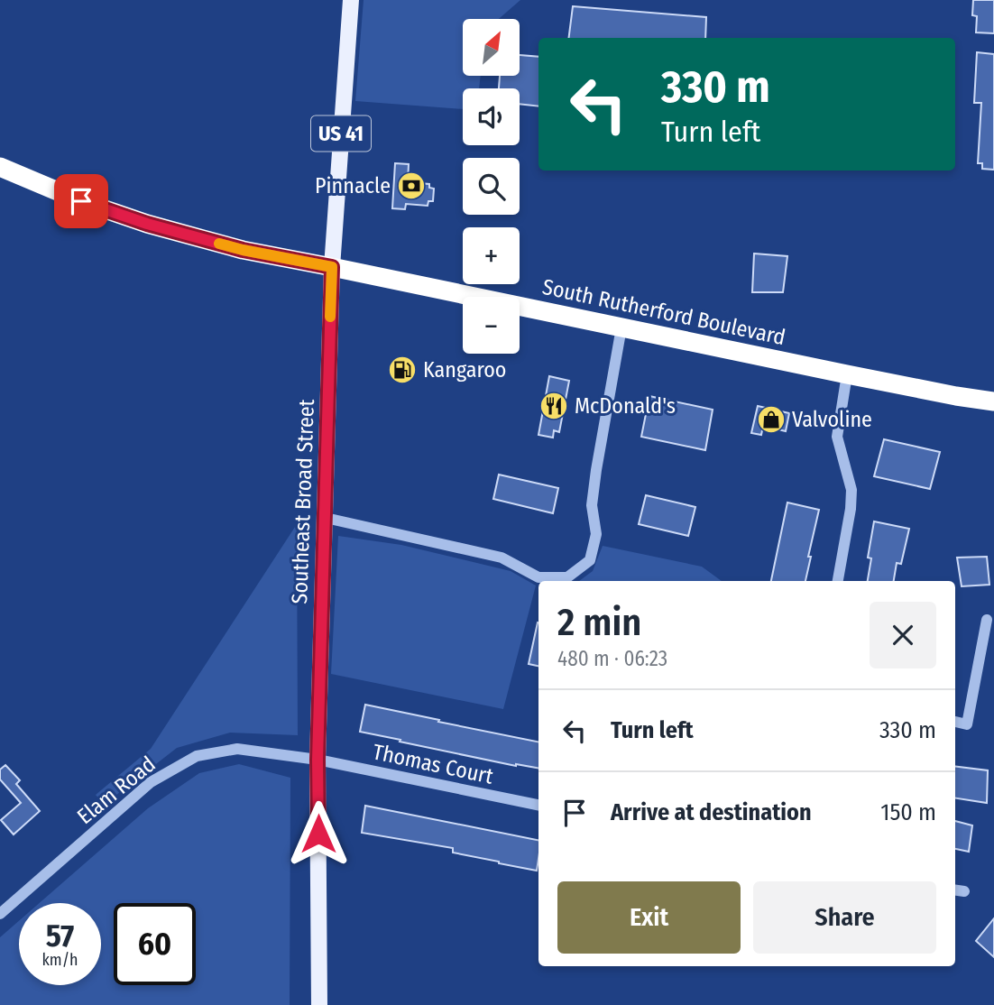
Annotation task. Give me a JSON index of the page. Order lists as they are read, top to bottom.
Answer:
{
  "streets": {
    "highway": ["South Rutherford Boulevard"],
    "main road": ["US 41", "Southeast Broad Street"],
    "street": ["Thomas Court", "Elam Road"]
  },
  "crossings": [
    ["South Rutherford Boulevard", "Southeast Broad Street"],
    ["Southeast Broad Street", "Thomas Court"],
    ["Southeast Broad Street", "Elam Road"],
    ["Thomas Court", "Elam Road"]
  ],
  "places": {
    "bank": ["Pinnacle"],
    "fuel station": ["Kangaroo"],
    "restaurant": ["McDonald's"],
    "shop": ["Valvoline"]
  },
  "north": "top right",
  "page": {
    "map_buttons": ["+", "−"],
    "turn": ["330 m", "Turn left"],
    "heading": ["2 min", "480 m · 06:23"],
    "list": [
      {
        "name": "Turn left",
        "value": "330 m"
      },
      {
        "name": "Arrive at destination",
        "value": "150 m"
      }
    ],
    "buttons": ["Exit", "Share"],
    "speed": "57 km/h",
    "limit": "60"
  }
}
